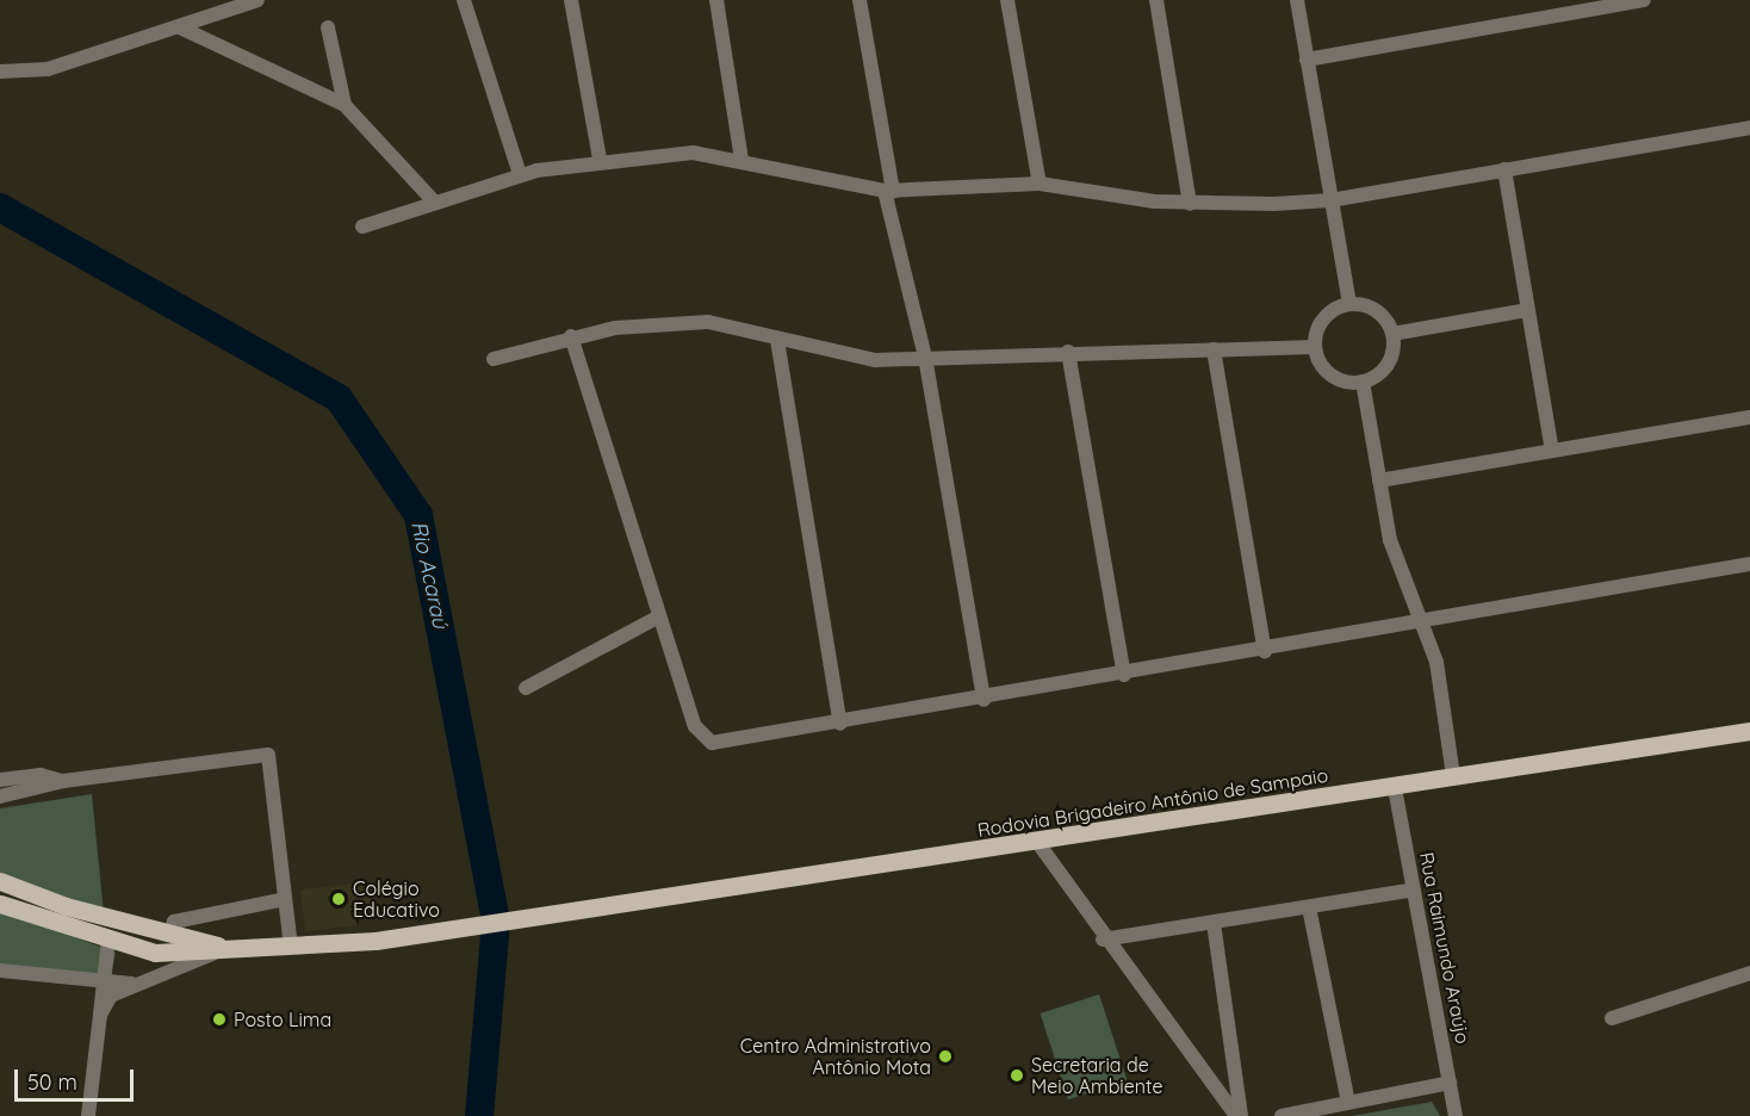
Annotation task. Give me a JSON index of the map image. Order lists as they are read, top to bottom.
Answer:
{
  "streets": {
    "main road": ["Rodovia Brigadeiro Antônio de Sampaio"],
    "street": ["Rua Raimundo Araújo"]
  },
  "crossings": [
    ["Rodovia Brigadeiro Antônio de Sampaio", "Rua Raimundo Araújo"]
  ],
  "water": ["Rio Acaraú"],
  "places": [
    "Colégio Educativo",
    "Posto Lima",
    "Centro Administrativo Antônio Mota",
    "Secretaria de Meio Ambiente"
  ],
  "scale_bar": "50 m"
}
